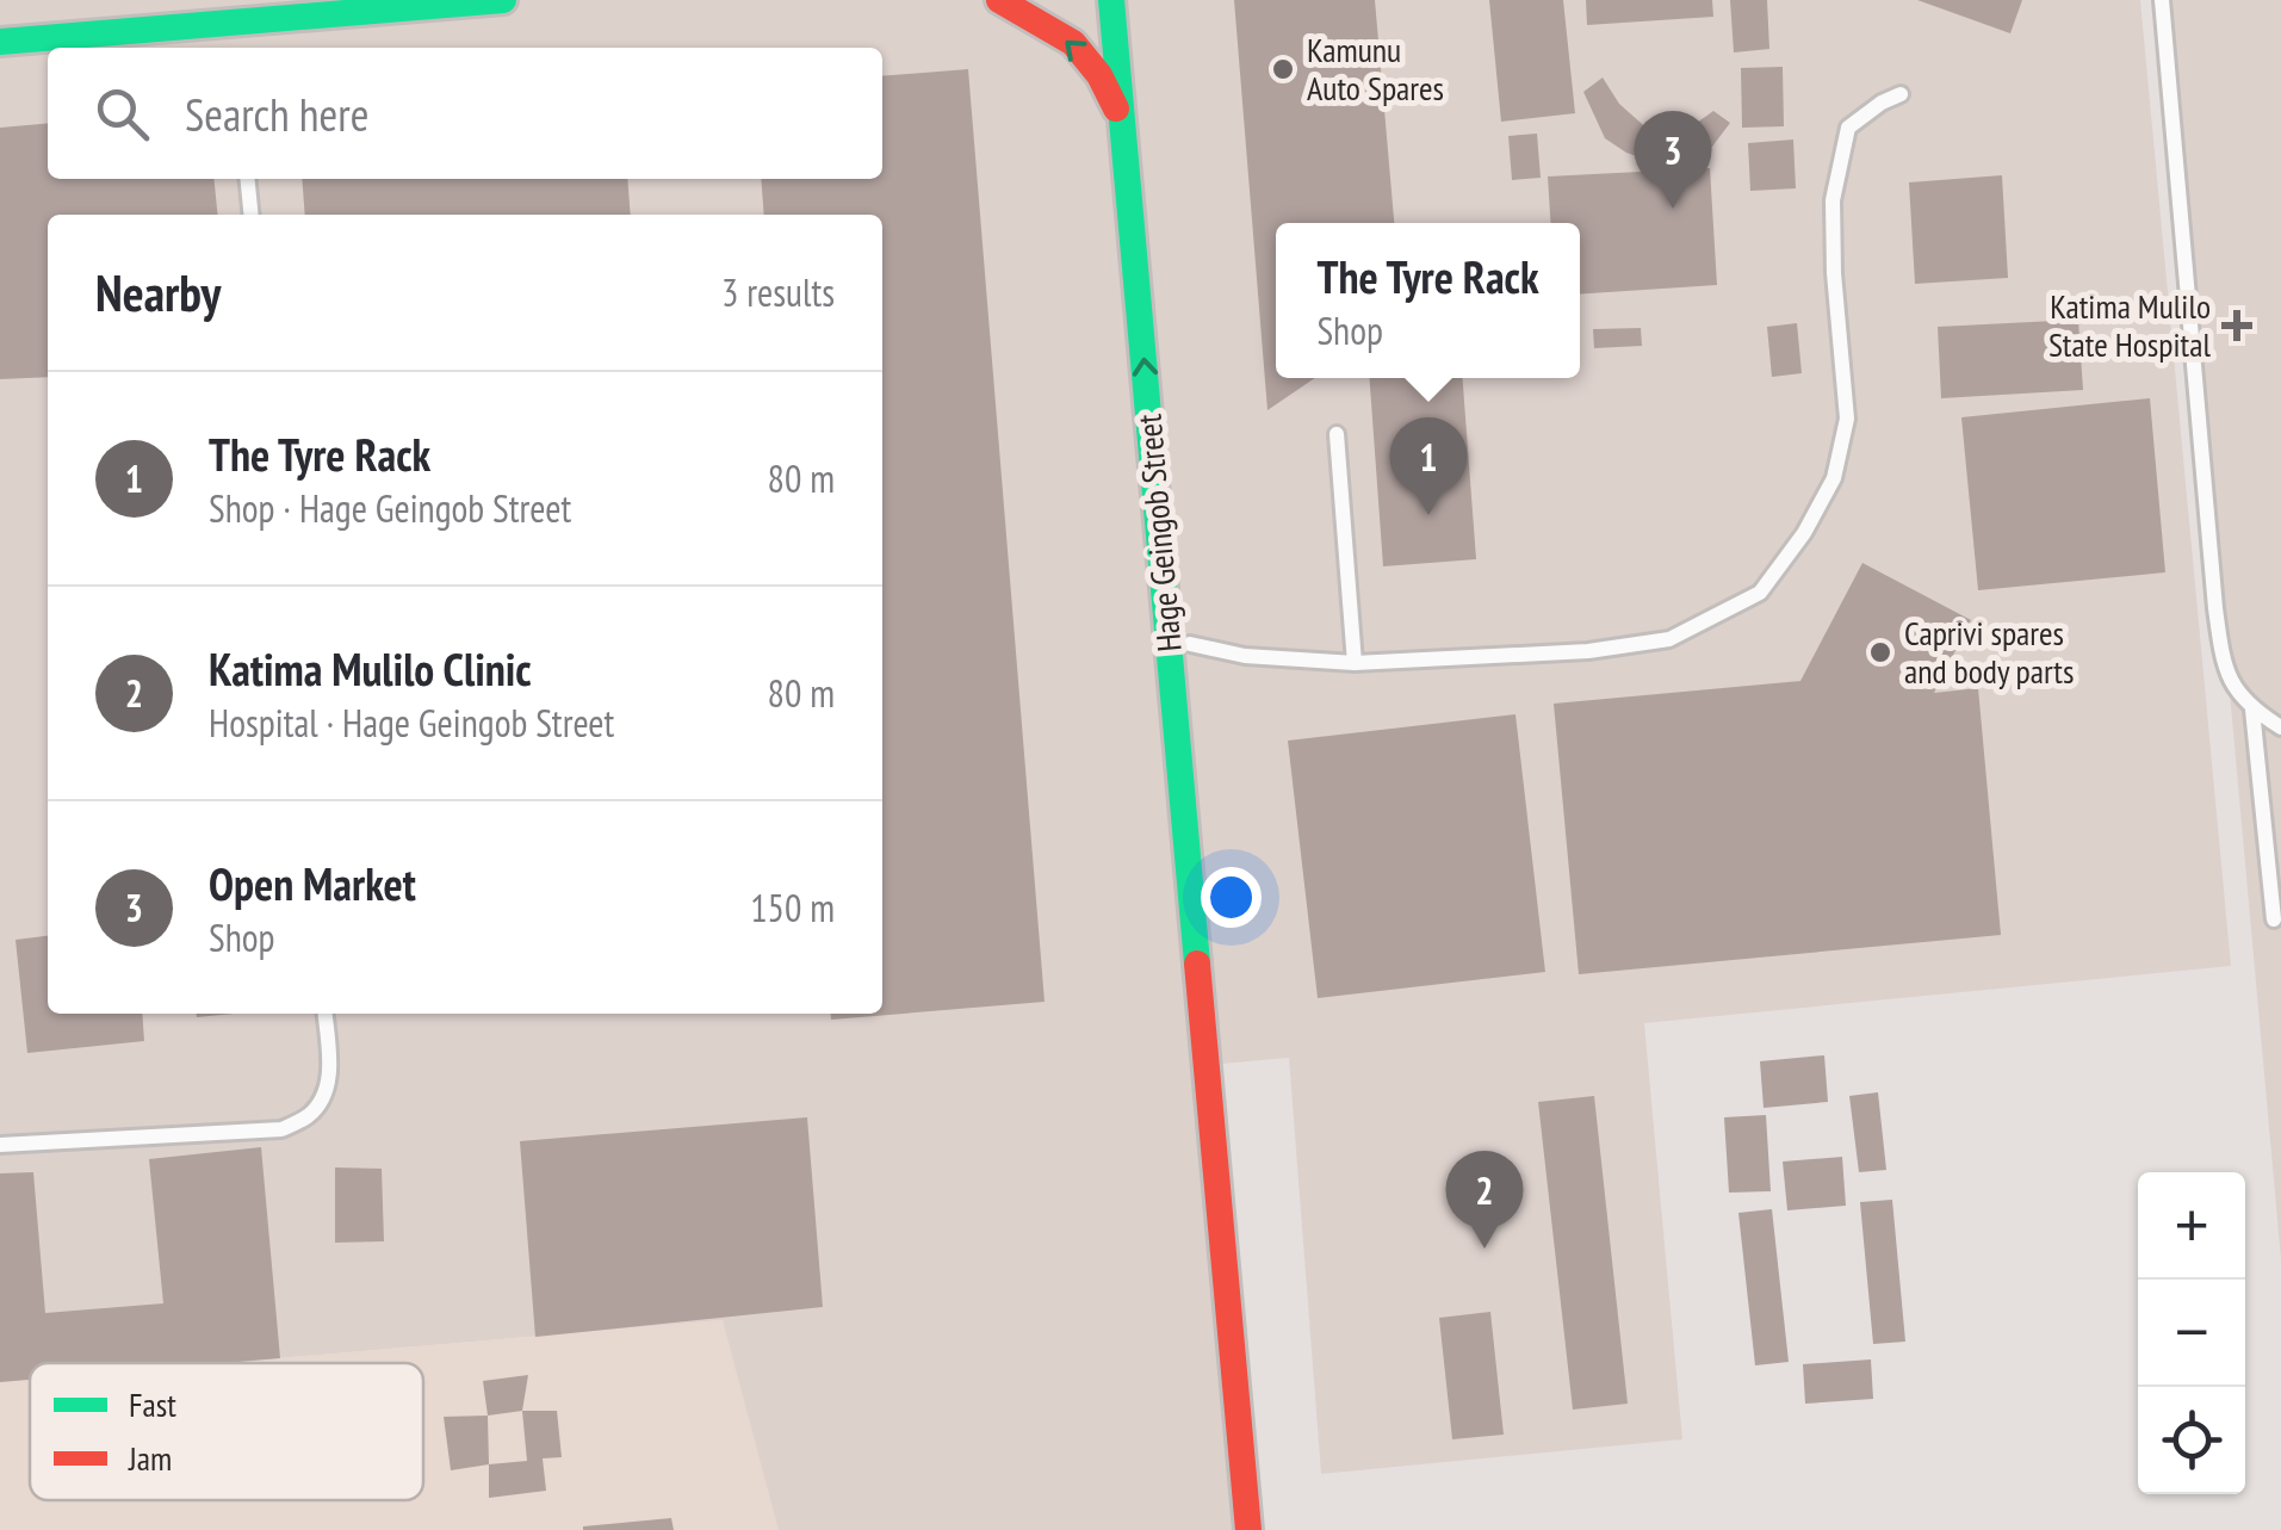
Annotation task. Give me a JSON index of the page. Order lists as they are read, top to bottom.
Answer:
{
  "streets": {
    "street": ["Hage Geingob Street"]
  },
  "places": {
    "other": ["Kamunu Auto Spares", "Caprivi spares and body parts"],
    "health": ["Katima Mulilo State Hospital"]
  },
  "legend": ["Fast", "Jam"],
  "page": {
    "search": "Search here",
    "pins": ["3", "1", "2"],
    "heading": ["Nearby", "3 results"],
    "popup": ["The Tyre Rack", "Shop"],
    "list": [
      {
        "mark": "1",
        "name": "The Tyre Rack",
        "note": "Shop · Hage Geingob Street",
        "value": "80 m"
      },
      {
        "mark": "2",
        "name": "Katima Mulilo Clinic",
        "note": "Hospital · Hage Geingob Street",
        "value": "80 m"
      },
      {
        "mark": "3",
        "name": "Open Market",
        "note": "Shop",
        "value": "150 m"
      }
    ],
    "map_buttons": ["+", "−"]
  }
}
